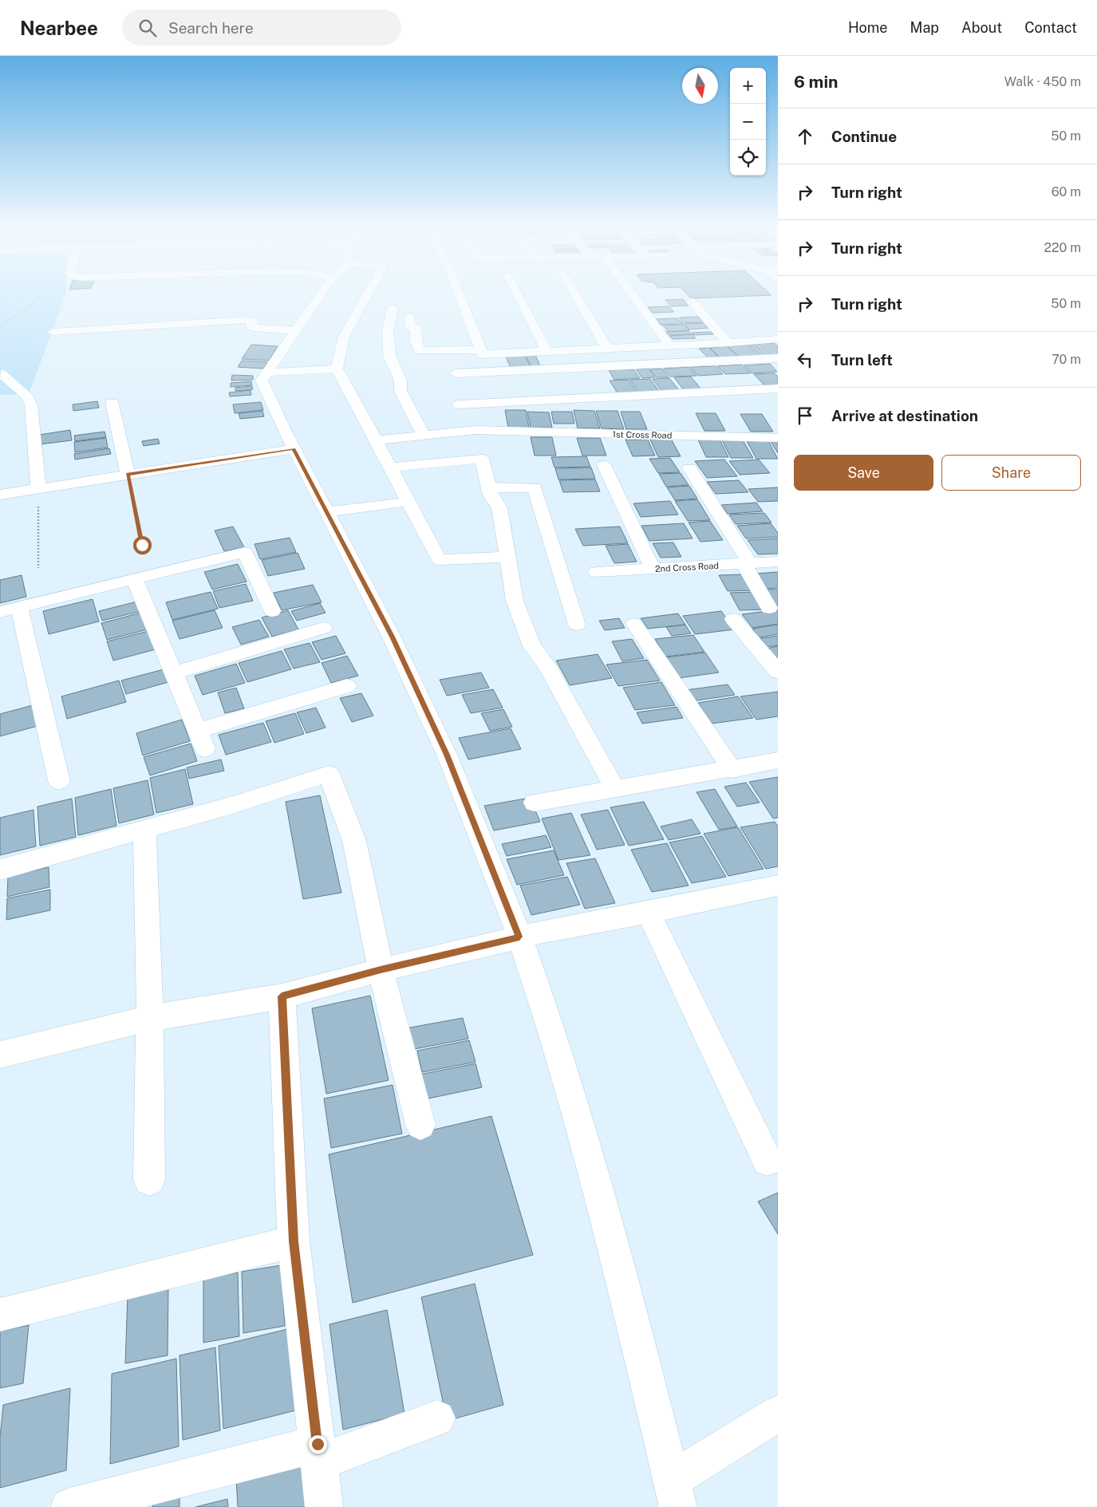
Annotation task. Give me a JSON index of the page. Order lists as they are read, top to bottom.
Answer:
{
  "streets": {
    "street": ["1st Cross Road", "2nd Cross Road"]
  },
  "north": "bottom",
  "page": {
    "header": "Nearbee",
    "search": "Search here",
    "nav": [
      "Home",
      "Map",
      "About",
      "Contact"
    ],
    "heading": ["6 min", "Walk · 450 m"],
    "map_buttons": ["+", "−"],
    "list": [
      ["Continue", "50 m"],
      ["Turn right", "60 m"],
      ["Turn right", "220 m"],
      ["Turn right", "50 m"],
      ["Turn left", "70 m"],
      "Arrive at destination"
    ],
    "buttons": ["Save", "Share"]
  }
}
